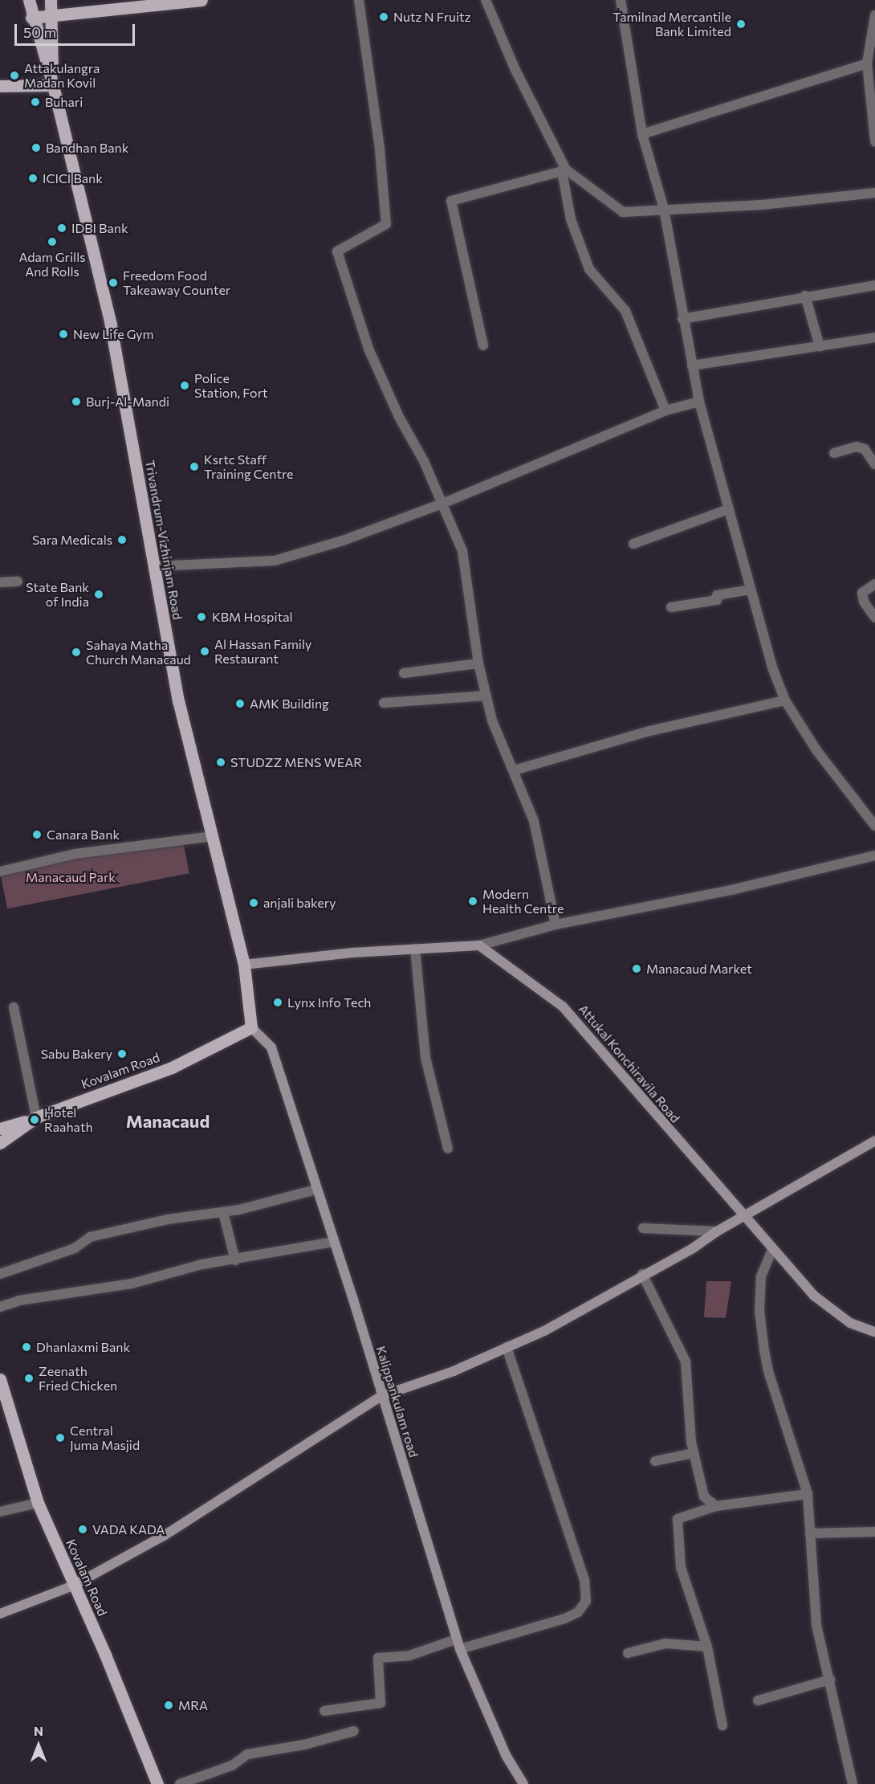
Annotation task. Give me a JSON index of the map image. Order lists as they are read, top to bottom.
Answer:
{
  "streets": {
    "main road": ["Trivandrum-Vizhinjam Road", "Kovalam Road"],
    "street": ["Attukal Konchiravila Road", "Kalippankulam road"]
  },
  "crossings": [
    ["Trivandrum-Vizhinjam Road", "Kovalam Road"],
    ["Trivandrum-Vizhinjam Road", "Kalippankulam road"],
    ["Kovalam Road", "Kalippankulam road"]
  ],
  "districts": ["Manacaud"],
  "parks": ["Manacaud Park"],
  "places": [
    "Nutz N Fruitz",
    "Tamilnad Mercantile Bank Limited",
    "Attakulangra Madan Kovil",
    "Buhari",
    "Bandhan Bank",
    "ICICI Bank",
    "IDBI Bank",
    "Adam Grills And Rolls",
    "Freedom Food Takeaway Counter",
    "New Life Gym",
    "Police Station, Fort",
    "Burj-Al-Mandi",
    "Ksrtc Staff Training Centre",
    "Sara Medicals",
    "State Bank of India",
    "KBM Hospital",
    "Al Hassan Family Restaurant",
    "Sahaya Matha Church Manacaud",
    "AMK Building",
    "STUDZZ MENS WEAR",
    "Canara Bank",
    "Modern Health Centre",
    "anjali bakery",
    "Manacaud Market",
    "Lynx Info Tech",
    "Sabu Bakery",
    "Hotel Raahath",
    "Dhanlaxmi Bank",
    "Zeenath Fried Chicken",
    "Central Juma Masjid",
    "VADA KADA",
    "MRA"
  ],
  "scale_bar": "50 m",
  "north": "top"
}
